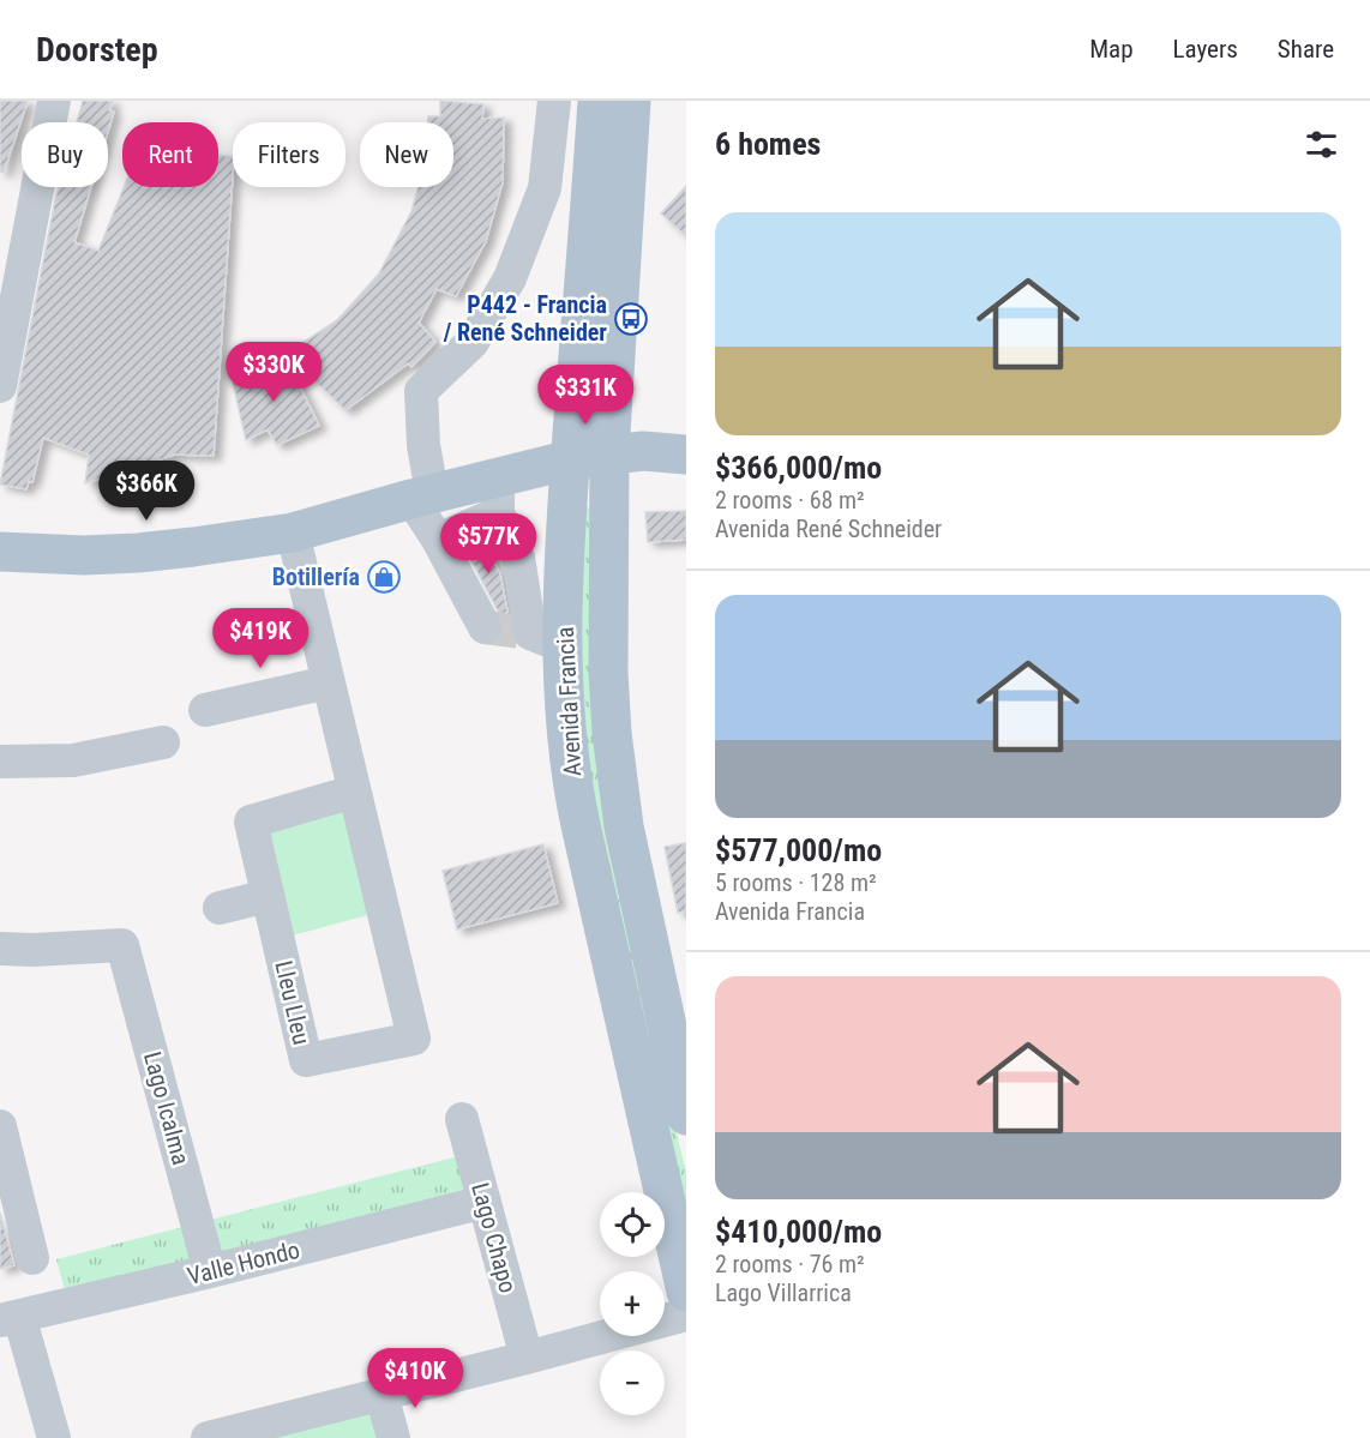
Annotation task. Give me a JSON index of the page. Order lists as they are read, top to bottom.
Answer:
{
  "streets": {
    "main road": ["Avenida Francia"],
    "street": [
      "Lleu Lleu",
      "Lago Icalma",
      "Lago Chapo",
      "Valle Hondo"
    ]
  },
  "crossings": [
    ["Lago Icalma", "Valle Hondo"],
    ["Lago Chapo", "Valle Hondo"]
  ],
  "places": {
    "bus stop": ["P442 - Francia / René Schneider"],
    "shop": ["Botillería"]
  },
  "page": {
    "header": "Doorstep",
    "nav": ["Map", "Layers", "Share"],
    "heading": "6 homes",
    "chip": [
      "Buy",
      "Rent",
      "Filters",
      "New"
    ],
    "list": [
      {
        "name": "$366,000/mo",
        "note": "2 rooms · 68 m² · Avenida René Schneider"
      },
      {
        "name": "$577,000/mo",
        "note": "5 rooms · 128 m² · Avenida Francia"
      },
      {
        "name": "$410,000/mo",
        "note": "2 rooms · 76 m² · Lago Villarrica"
      }
    ],
    "price": [
      "$330K",
      "$331K",
      "$366K",
      "$577K",
      "$419K",
      "$410K"
    ],
    "map_buttons": ["+", "−"]
  }
}
